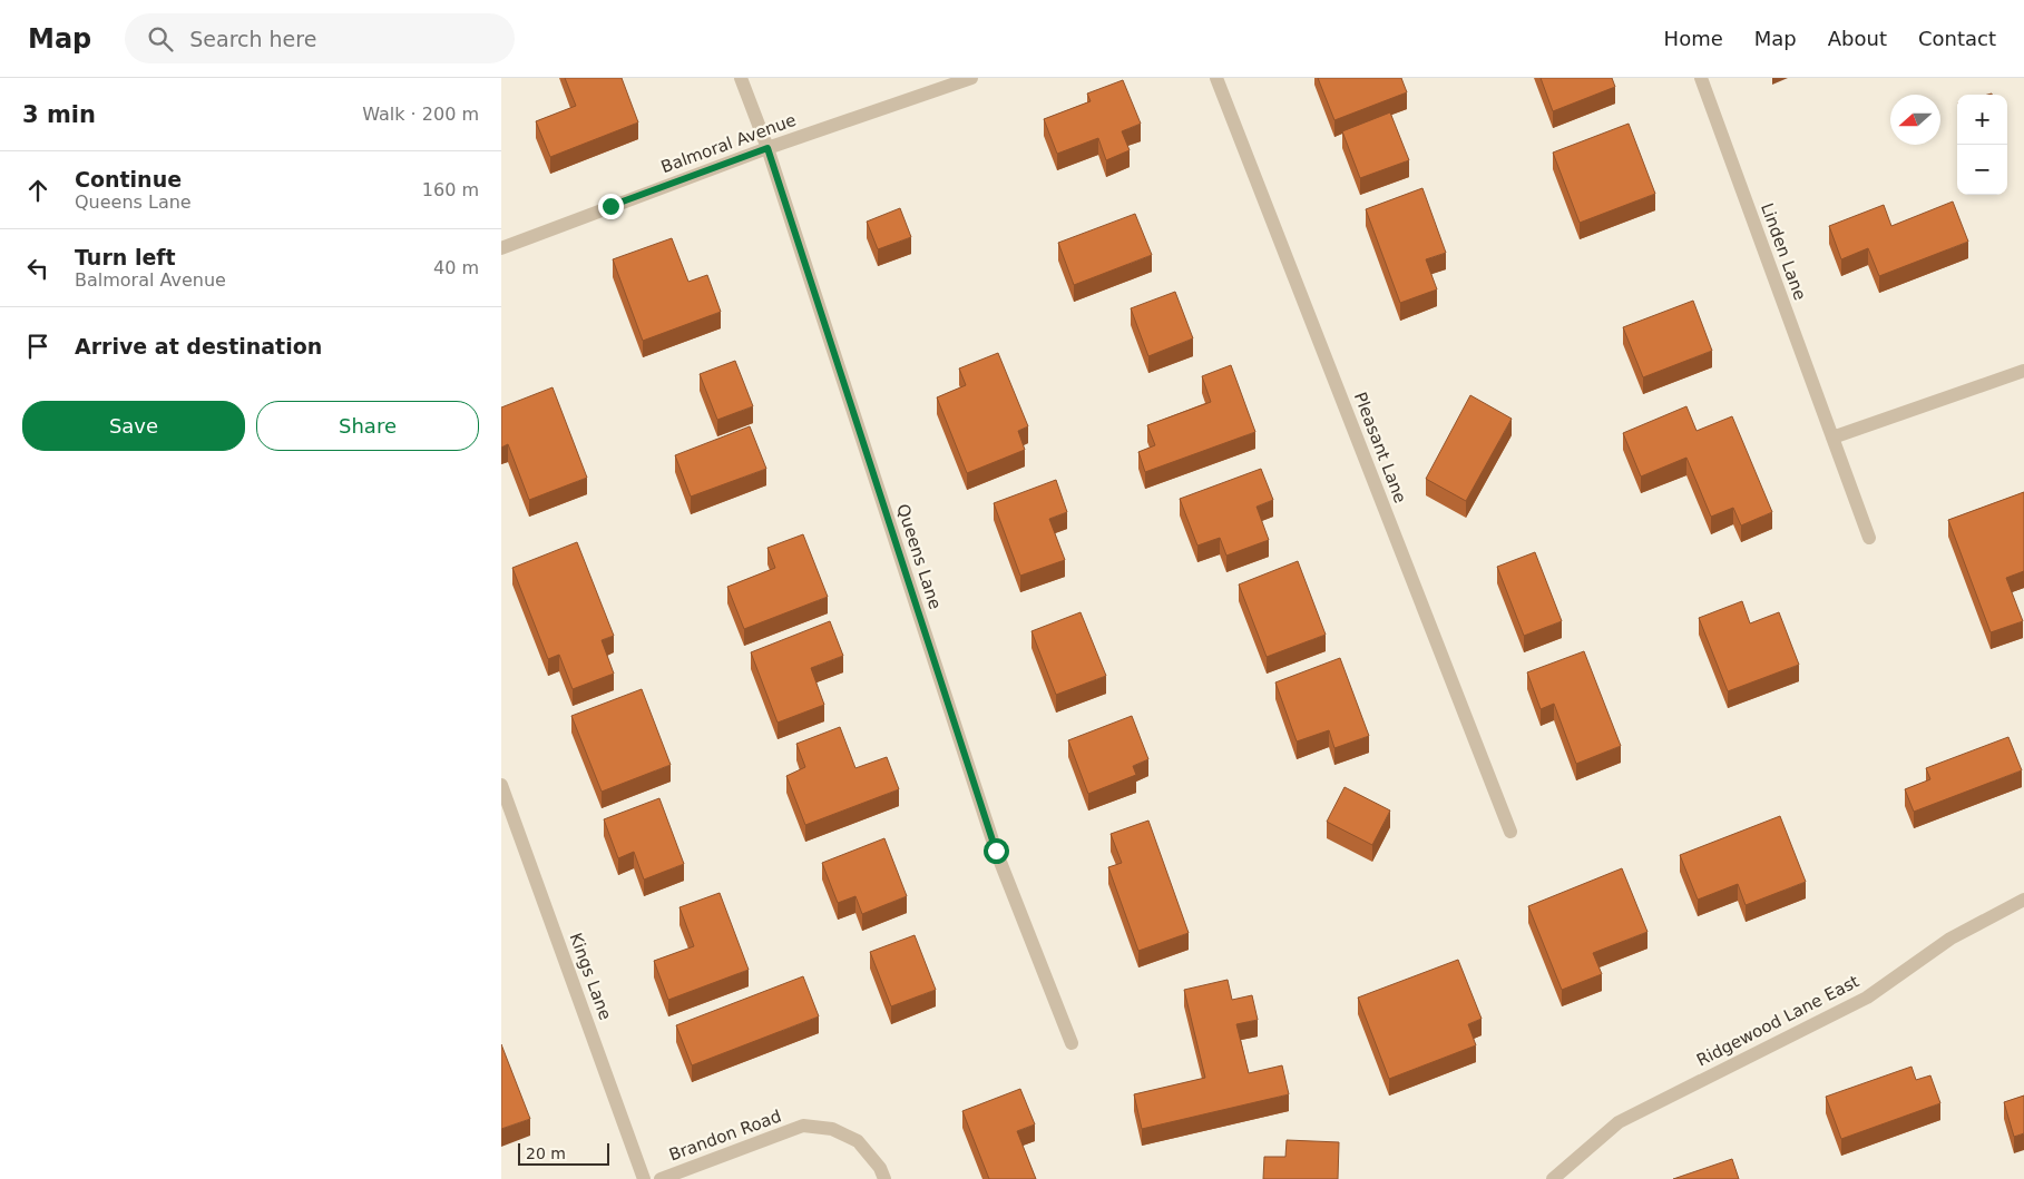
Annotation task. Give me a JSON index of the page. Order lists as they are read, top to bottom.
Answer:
{
  "streets": {
    "street": [
      "Balmoral Avenue",
      "Linden Lane",
      "Pleasant Lane",
      "Queens Lane",
      "Kings Lane",
      "Ridgewood Lane East",
      "Brandon Road"
    ]
  },
  "crossings": [
    ["Balmoral Avenue", "Queens Lane"]
  ],
  "scale_bar": "20 m",
  "north": "left",
  "page": {
    "header": "Map",
    "search": "Search here",
    "nav": [
      "Home",
      "Map",
      "About",
      "Contact"
    ],
    "heading": ["3 min", "Walk · 200 m"],
    "map_buttons": ["+", "−"],
    "list": [
      ["Continue", "Queens Lane", "160 m"],
      ["Turn left", "Balmoral Avenue", "40 m"],
      "Arrive at destination"
    ],
    "buttons": ["Save", "Share"],
    "scale": "20 m"
  }
}
